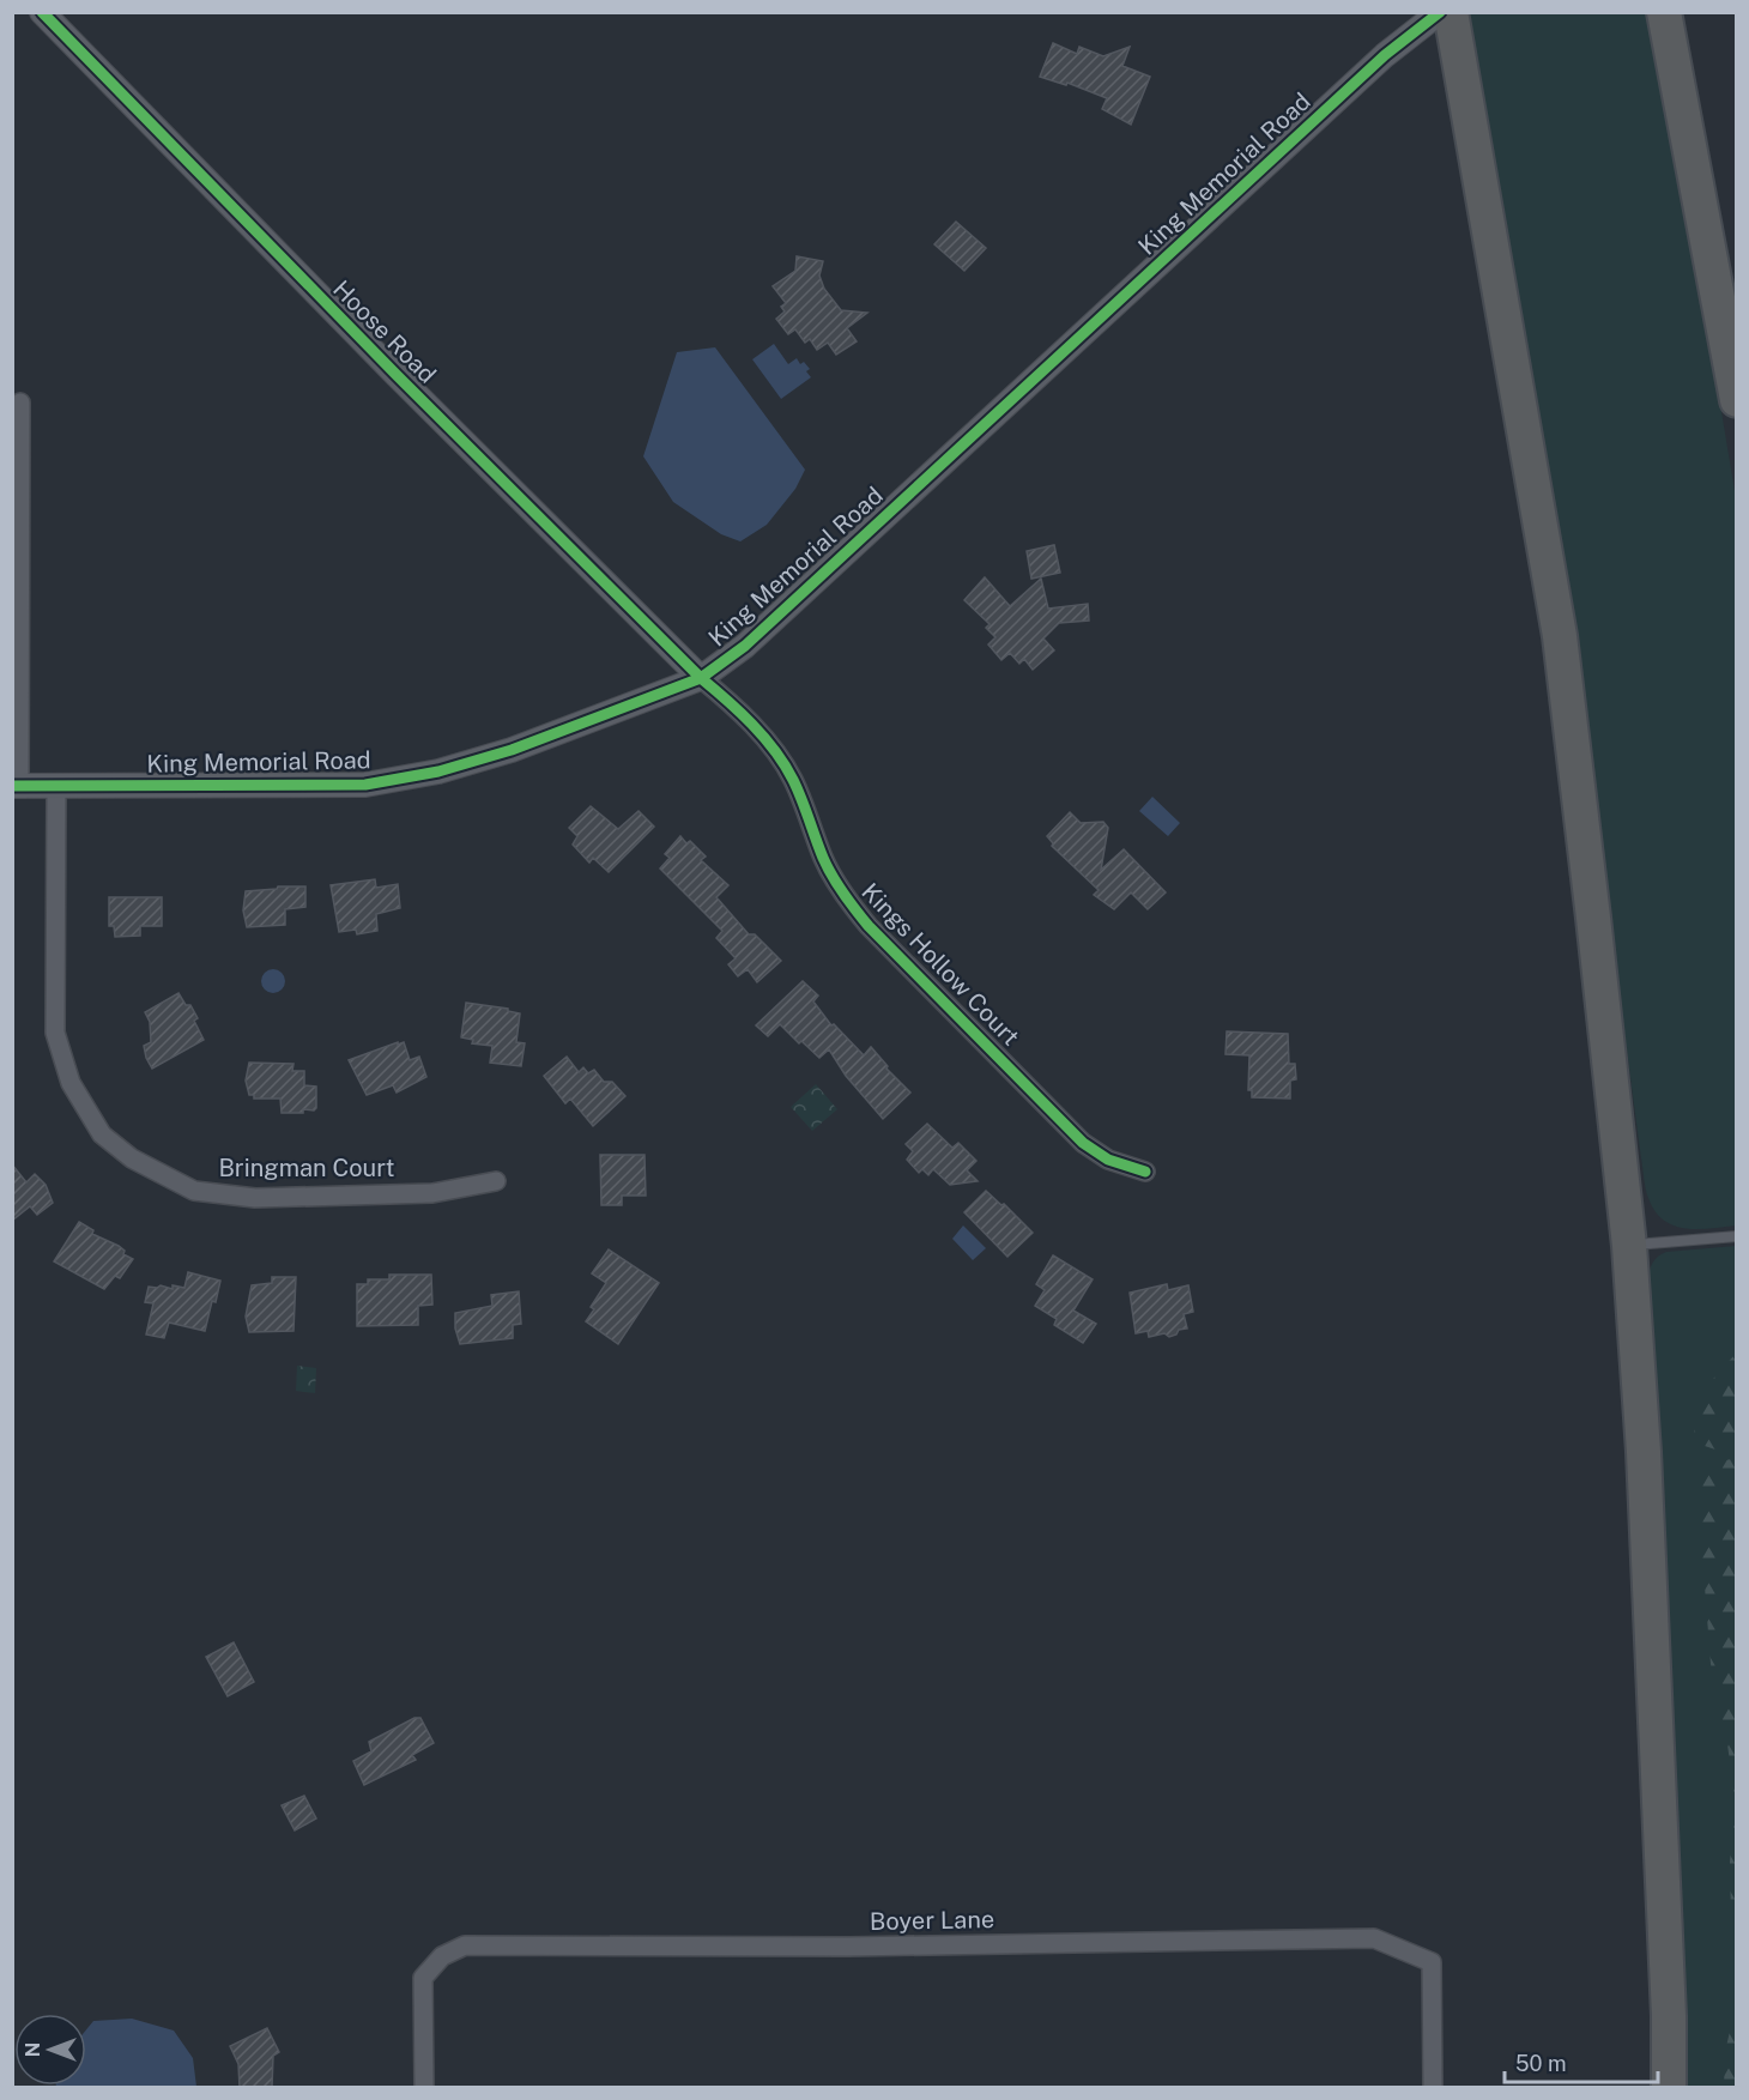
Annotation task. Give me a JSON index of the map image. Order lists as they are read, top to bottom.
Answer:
{
  "streets": {
    "street": [
      "King Memorial Road",
      "Hoose Road",
      "Kings Hollow Court",
      "Bringman Court",
      "Boyer Lane"
    ]
  },
  "crossings": [
    ["King Memorial Road", "Hoose Road"],
    ["King Memorial Road", "Kings Hollow Court"],
    ["King Memorial Road", "Bringman Court"],
    ["Hoose Road", "Kings Hollow Court"]
  ],
  "scale_bar": "50 m",
  "north": "left"
}
